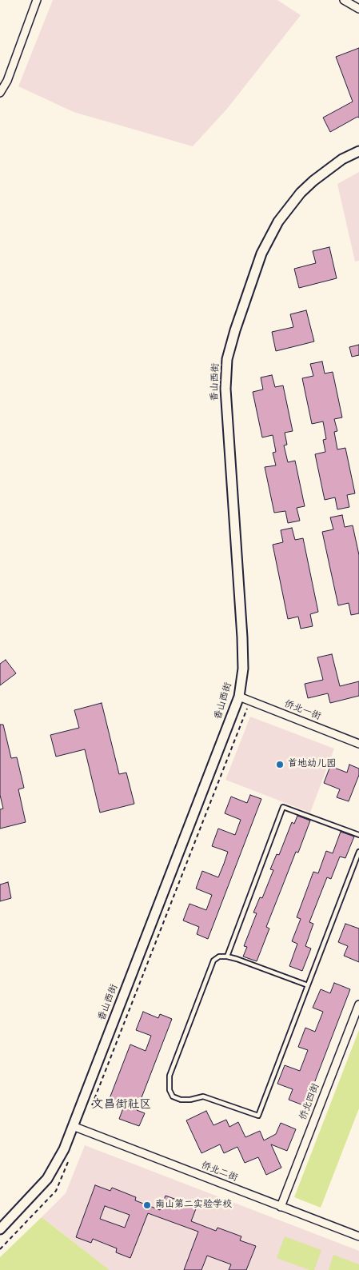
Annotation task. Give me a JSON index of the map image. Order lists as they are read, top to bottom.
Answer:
{
  "streets": {
    "street": [
      "香山西街",
      "侨北一街",
      "侨北四街",
      "侨北二街"
    ]
  },
  "crossings": [
    ["香山西街", "侨北一街"],
    ["香山西街", "侨北二街"],
    ["侨北四街", "侨北二街"]
  ],
  "districts": ["文昌街社区"],
  "places": ["首地幼儿园", "南山第二实验学校"]
}
